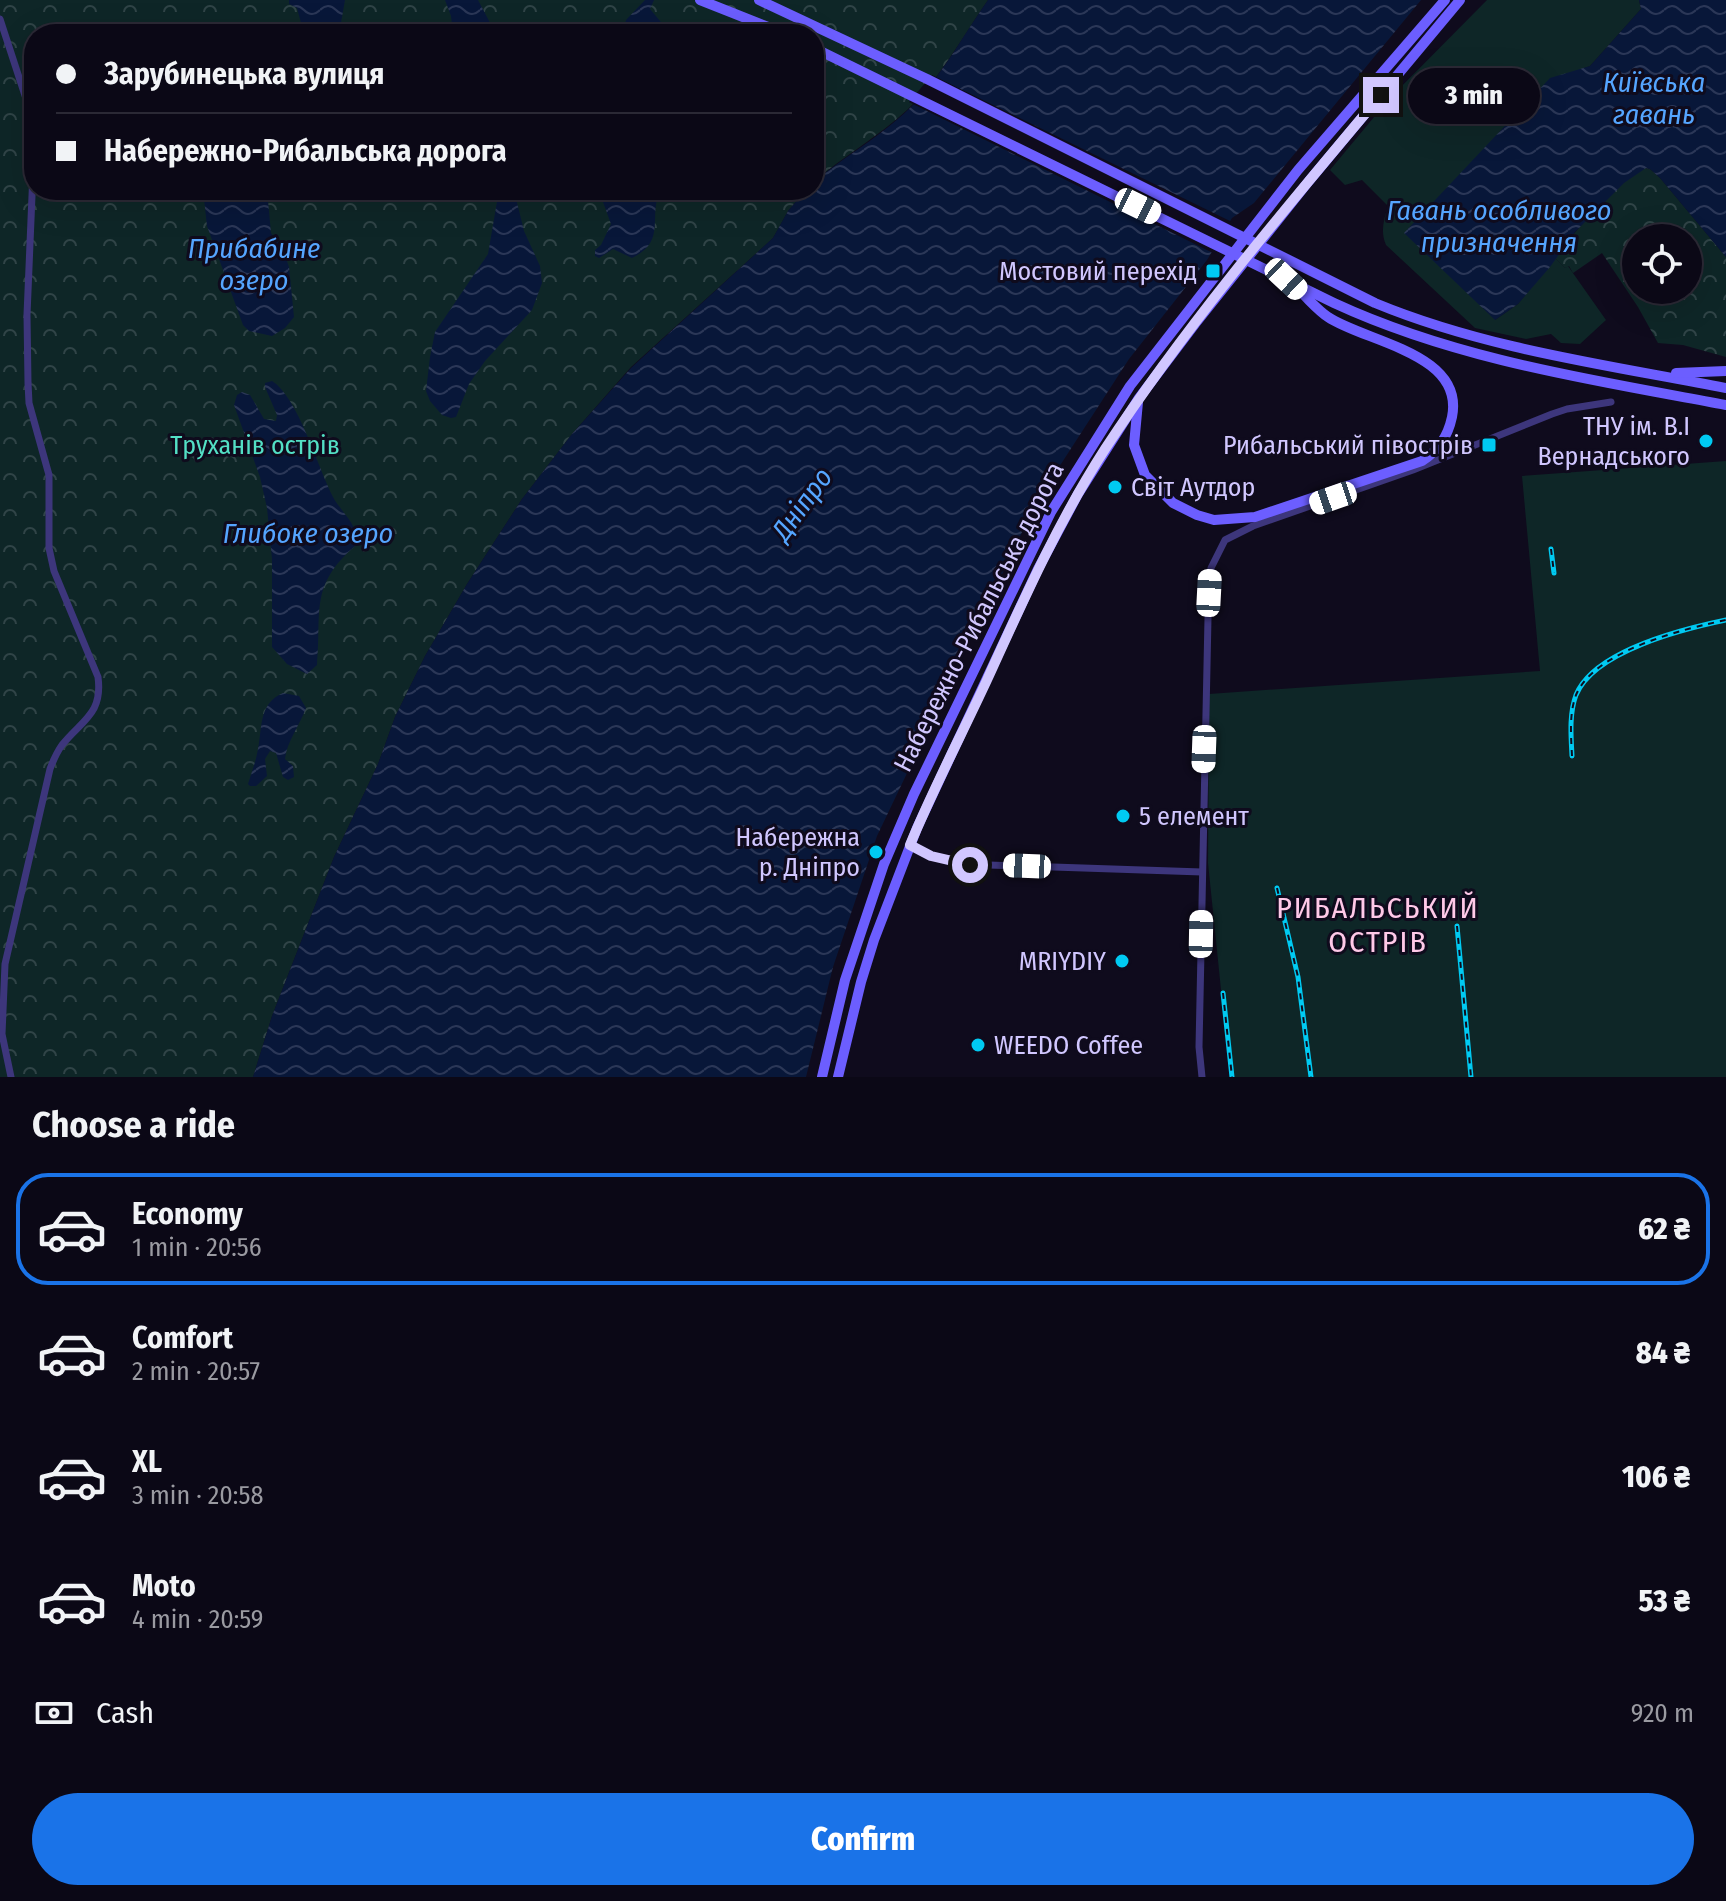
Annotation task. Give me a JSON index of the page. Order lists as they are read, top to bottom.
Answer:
{
  "streets": {
    "main road": ["Набережно-Рибальська дорога"]
  },
  "districts": ["РИБАЛЬСЬКИЙ ОСТРІВ"],
  "water": [
    "Київська гавань",
    "Гавань особливого призначення",
    "Прибабине озеро",
    "Дніпро",
    "Глибоке озеро"
  ],
  "parks": ["Труханів острів"],
  "places": {
    "transit": ["Мостовий перехід", "Рибальський півострів"],
    "other": [
      "ТНУ ім. В.І Вернадського",
      "Світ Аутдор",
      "5 елемент",
      "Набережна р. Дніпро",
      "MRIYDIY",
      "WEEDO Coffee"
    ]
  },
  "page": {
    "banner": ["Зарубинецька вулиця", "Набережно-Рибальська дорога"],
    "bubble": "3 min",
    "heading": "Choose a ride",
    "list": [
      {
        "name": "Economy",
        "note": "1 min · 20:56",
        "value": "62 ₴"
      },
      {
        "name": "Comfort",
        "note": "2 min · 20:57",
        "value": "84 ₴"
      },
      {
        "name": "XL",
        "note": "3 min · 20:58",
        "value": "106 ₴"
      },
      {
        "name": "Moto",
        "note": "4 min · 20:59",
        "value": "53 ₴"
      }
    ],
    "pay": ["Cash", "920 m"],
    "buttons": "Confirm"
  }
}
